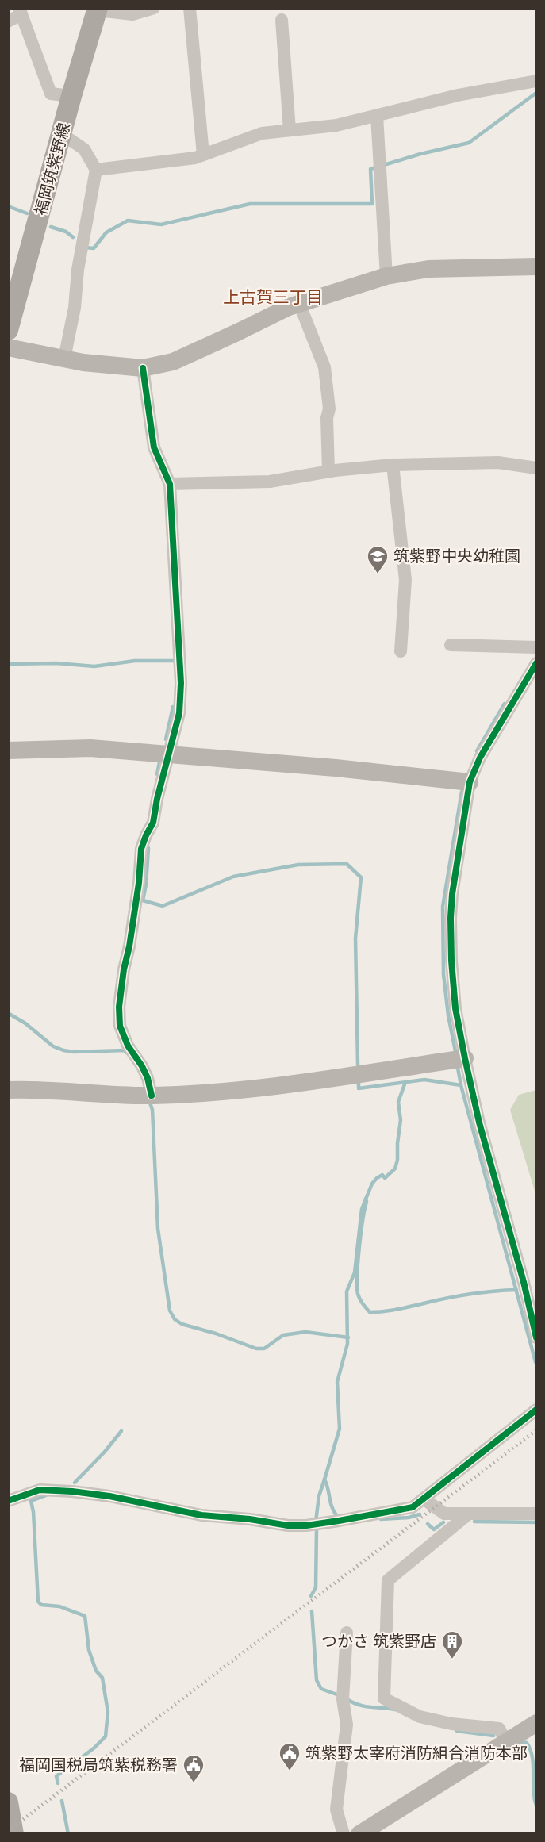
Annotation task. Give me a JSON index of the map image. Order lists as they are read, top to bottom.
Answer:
{
  "streets": {
    "main road": ["福岡筑紫野線"]
  },
  "districts": ["上古賀三丁目"],
  "places": {
    "school or university": ["筑紫野中央幼稚園"],
    "building": ["つかさ 筑紫野店"],
    "public building": ["筑紫野太宰府消防組合消防本部", "福岡国税局筑紫税務署"]
  }
}
